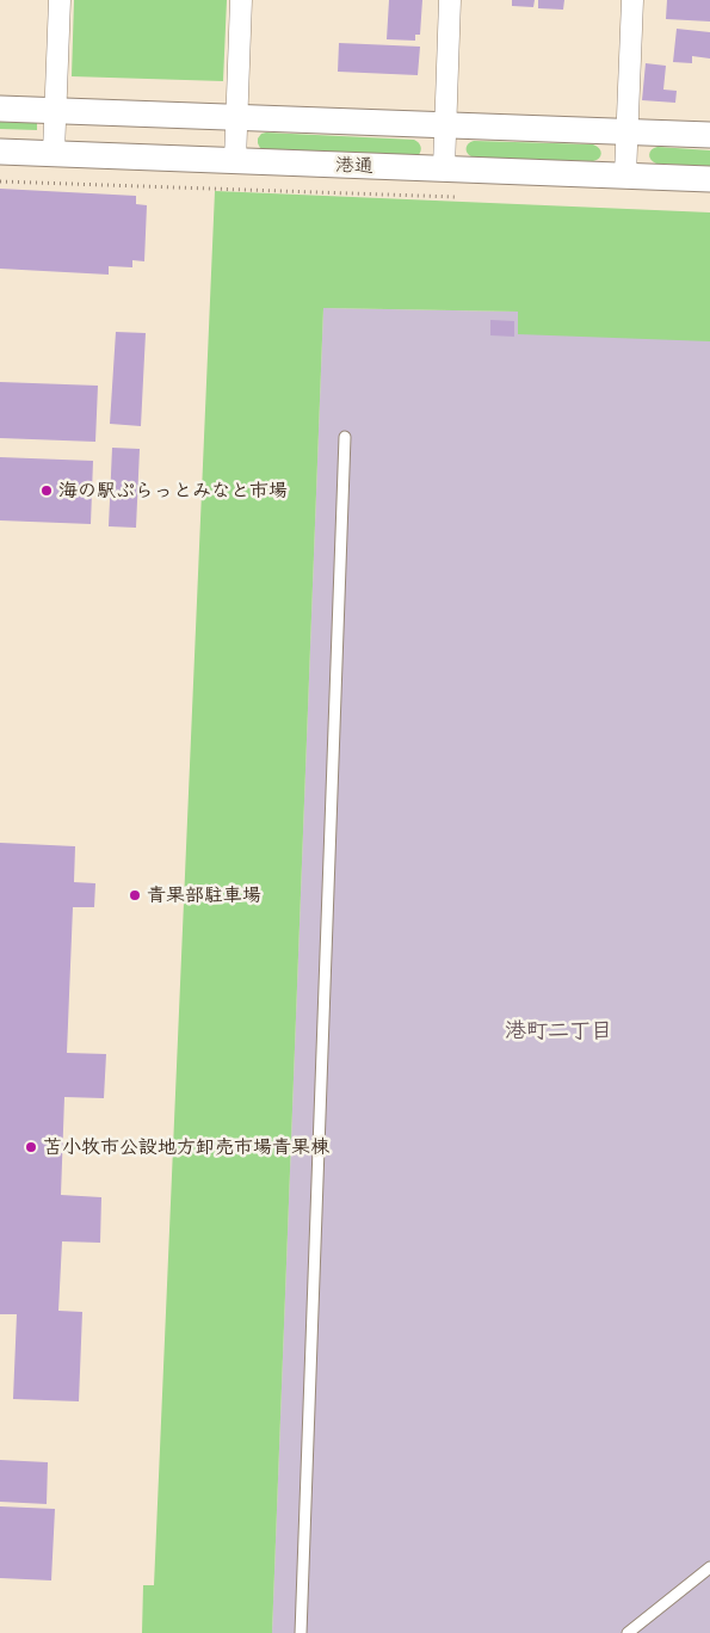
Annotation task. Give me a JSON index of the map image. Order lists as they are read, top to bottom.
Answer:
{
  "streets": {
    "street": ["港通"]
  },
  "districts": ["港町二丁目"],
  "places": ["海の駅ぷらっとみなと市場", "青果部駐車場", "苫小牧市公設地方卸売市場青果棟"]
}
